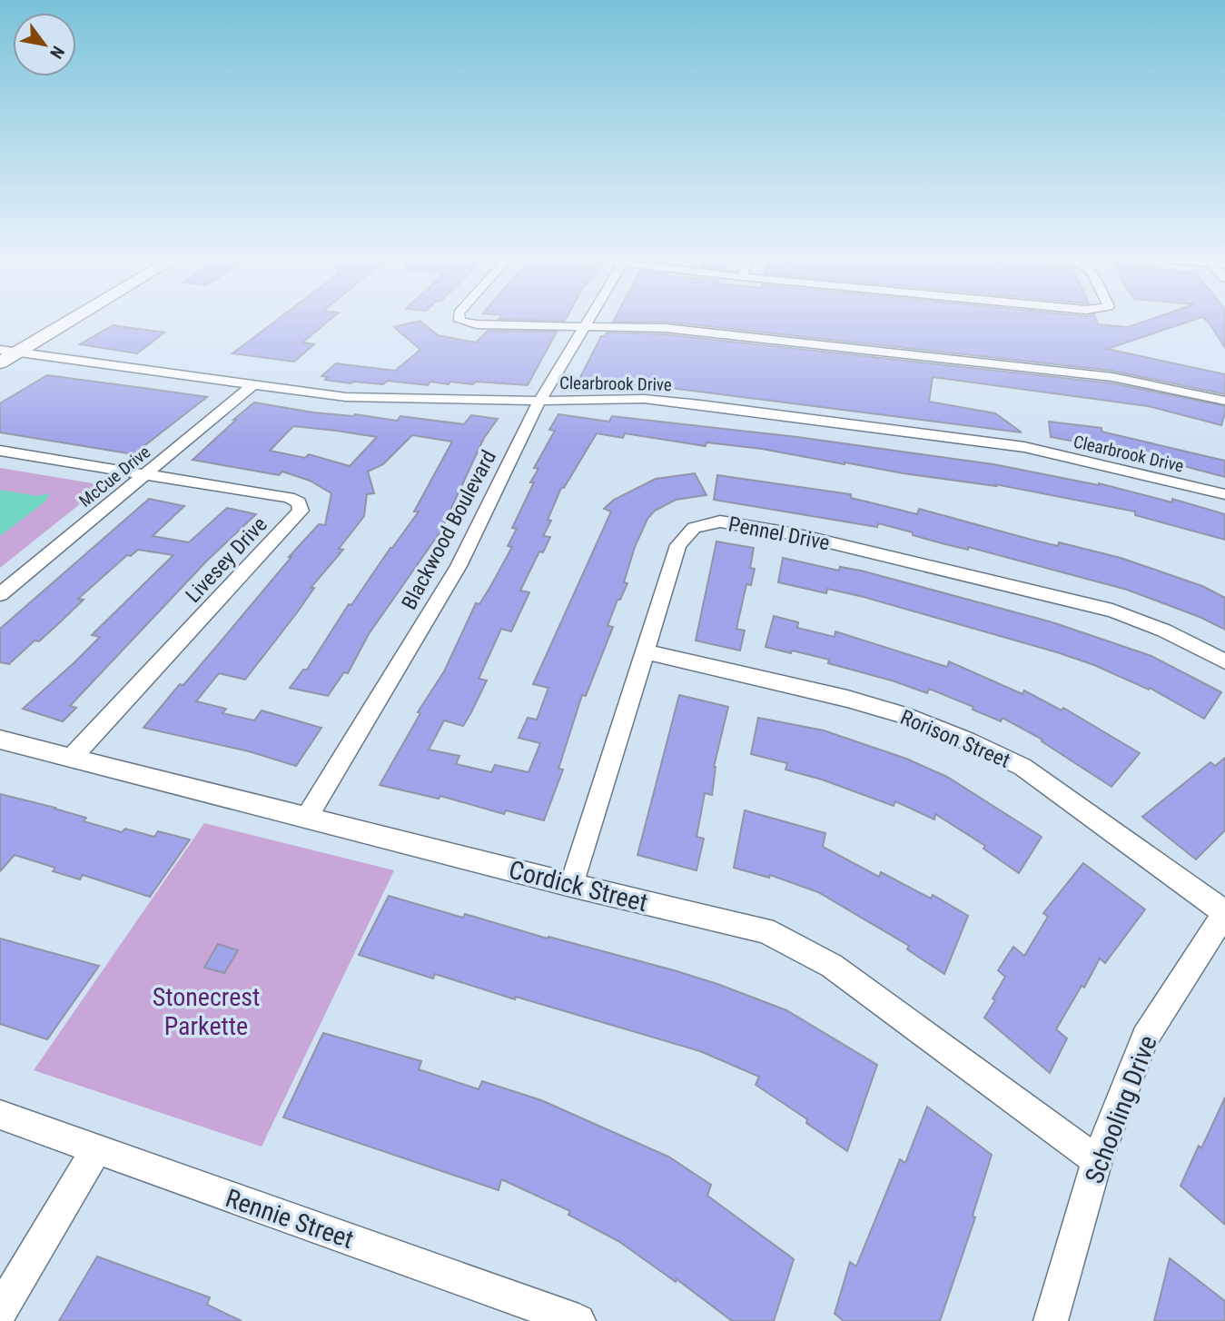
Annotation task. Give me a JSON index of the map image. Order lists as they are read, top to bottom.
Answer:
{
  "streets": {
    "street": [
      "Clearbrook Drive",
      "McCue Drive",
      "Blackwood Boulevard",
      "Pennel Drive",
      "Livesey Drive",
      "Rorison Street",
      "Cordick Street",
      "Schooling Drive",
      "Rennie Street"
    ]
  },
  "crossings": [
    ["Clearbrook Drive", "McCue Drive"],
    ["Clearbrook Drive", "Blackwood Boulevard"],
    ["McCue Drive", "Livesey Drive"],
    ["Blackwood Boulevard", "Cordick Street"],
    ["Pennel Drive", "Rorison Street"],
    ["Pennel Drive", "Cordick Street"],
    ["Livesey Drive", "Cordick Street"],
    ["Rorison Street", "Schooling Drive"],
    ["Cordick Street", "Schooling Drive"]
  ],
  "parks": ["Stonecrest Parkette"],
  "north": "bottom right"
}
